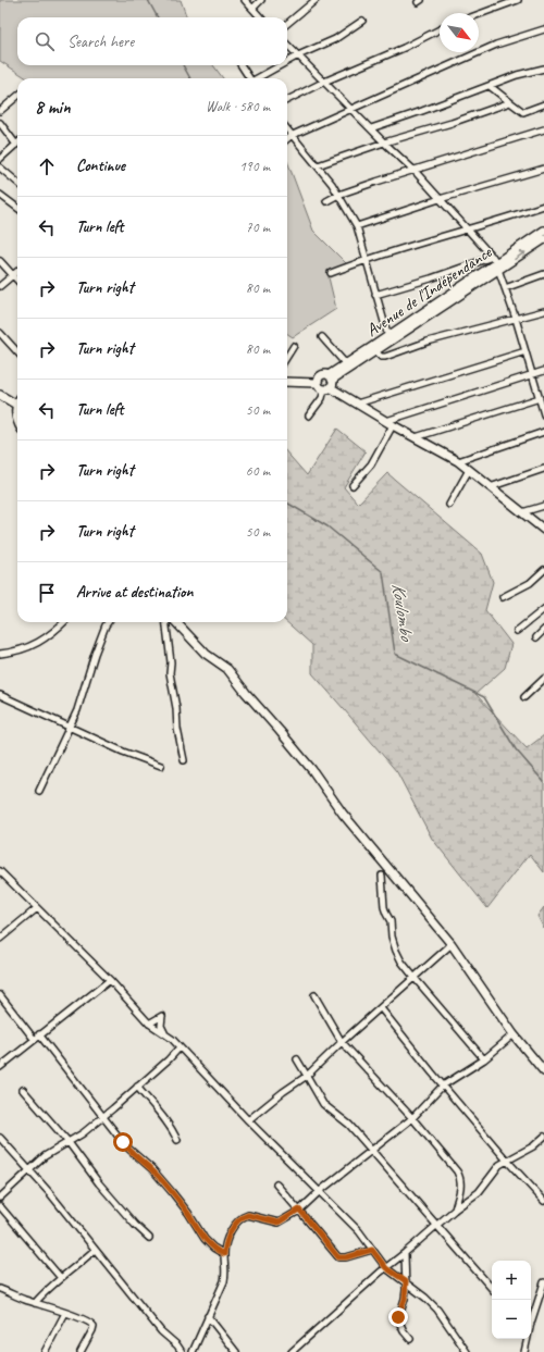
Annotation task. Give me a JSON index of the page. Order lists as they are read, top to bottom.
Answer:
{
  "streets": {
    "street": ["Avenue de l'Indépendance"]
  },
  "water": ["Koulombo"],
  "north": "bottom right",
  "page": {
    "search": "Search here",
    "heading": ["8 min", "Walk · 580 m"],
    "list": [
      ["Continue", "190 m"],
      ["Turn left", "70 m"],
      ["Turn right", "80 m"],
      ["Turn right", "80 m"],
      ["Turn left", "50 m"],
      ["Turn right", "60 m"],
      ["Turn right", "50 m"],
      "Arrive at destination"
    ],
    "map_buttons": ["+", "−"]
  }
}
